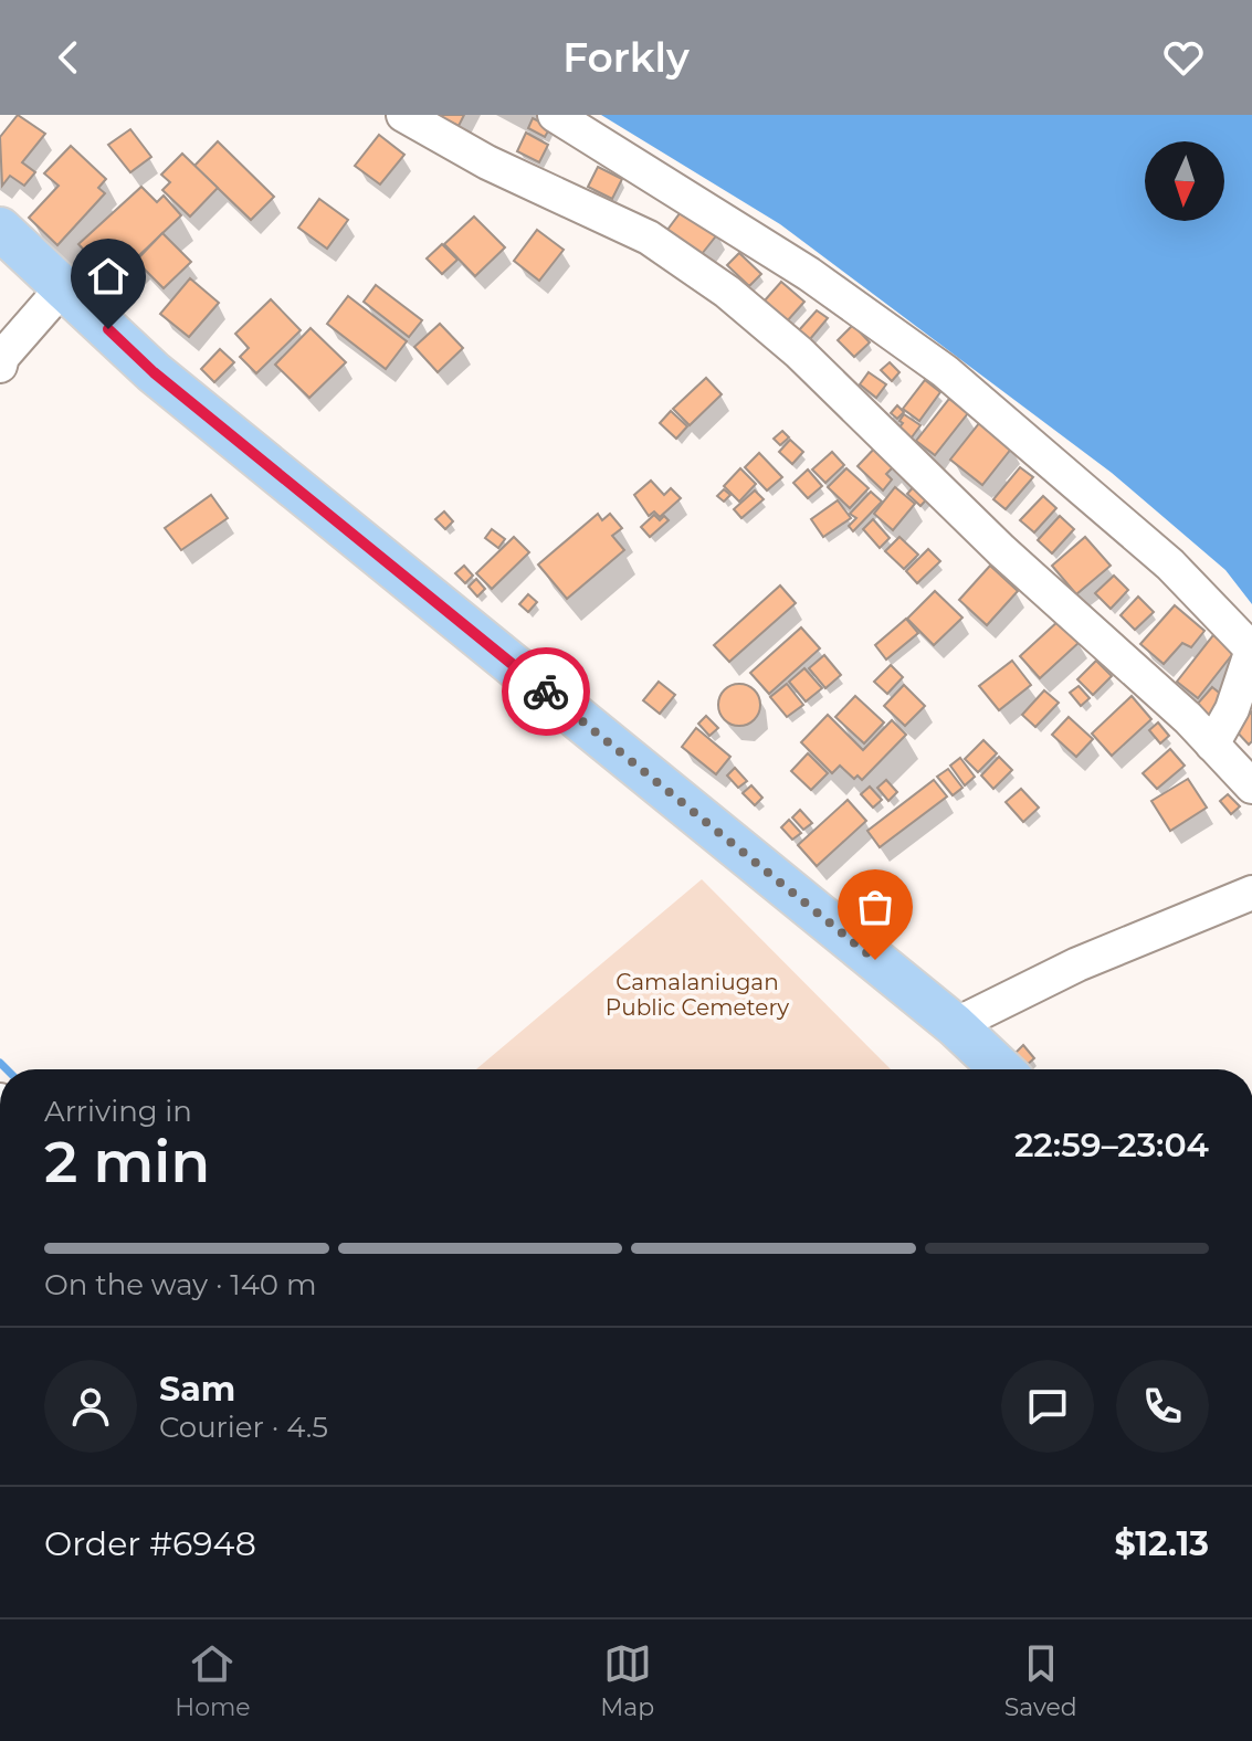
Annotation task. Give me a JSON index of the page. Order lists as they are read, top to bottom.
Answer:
{
  "parks": ["Camalaniugan Public Cemetery"],
  "north": "bottom",
  "page": {
    "header": "Forkly",
    "heading": ["2 min", "Arriving in", "22:59–23:04"],
    "panel": [
      "Sam",
      "Courier · 4.5",
      "Order #6948",
      "$12.13"
    ],
    "bar": "On the way · 140 m",
    "tabs": ["Home", "Map", "Saved"]
  }
}
